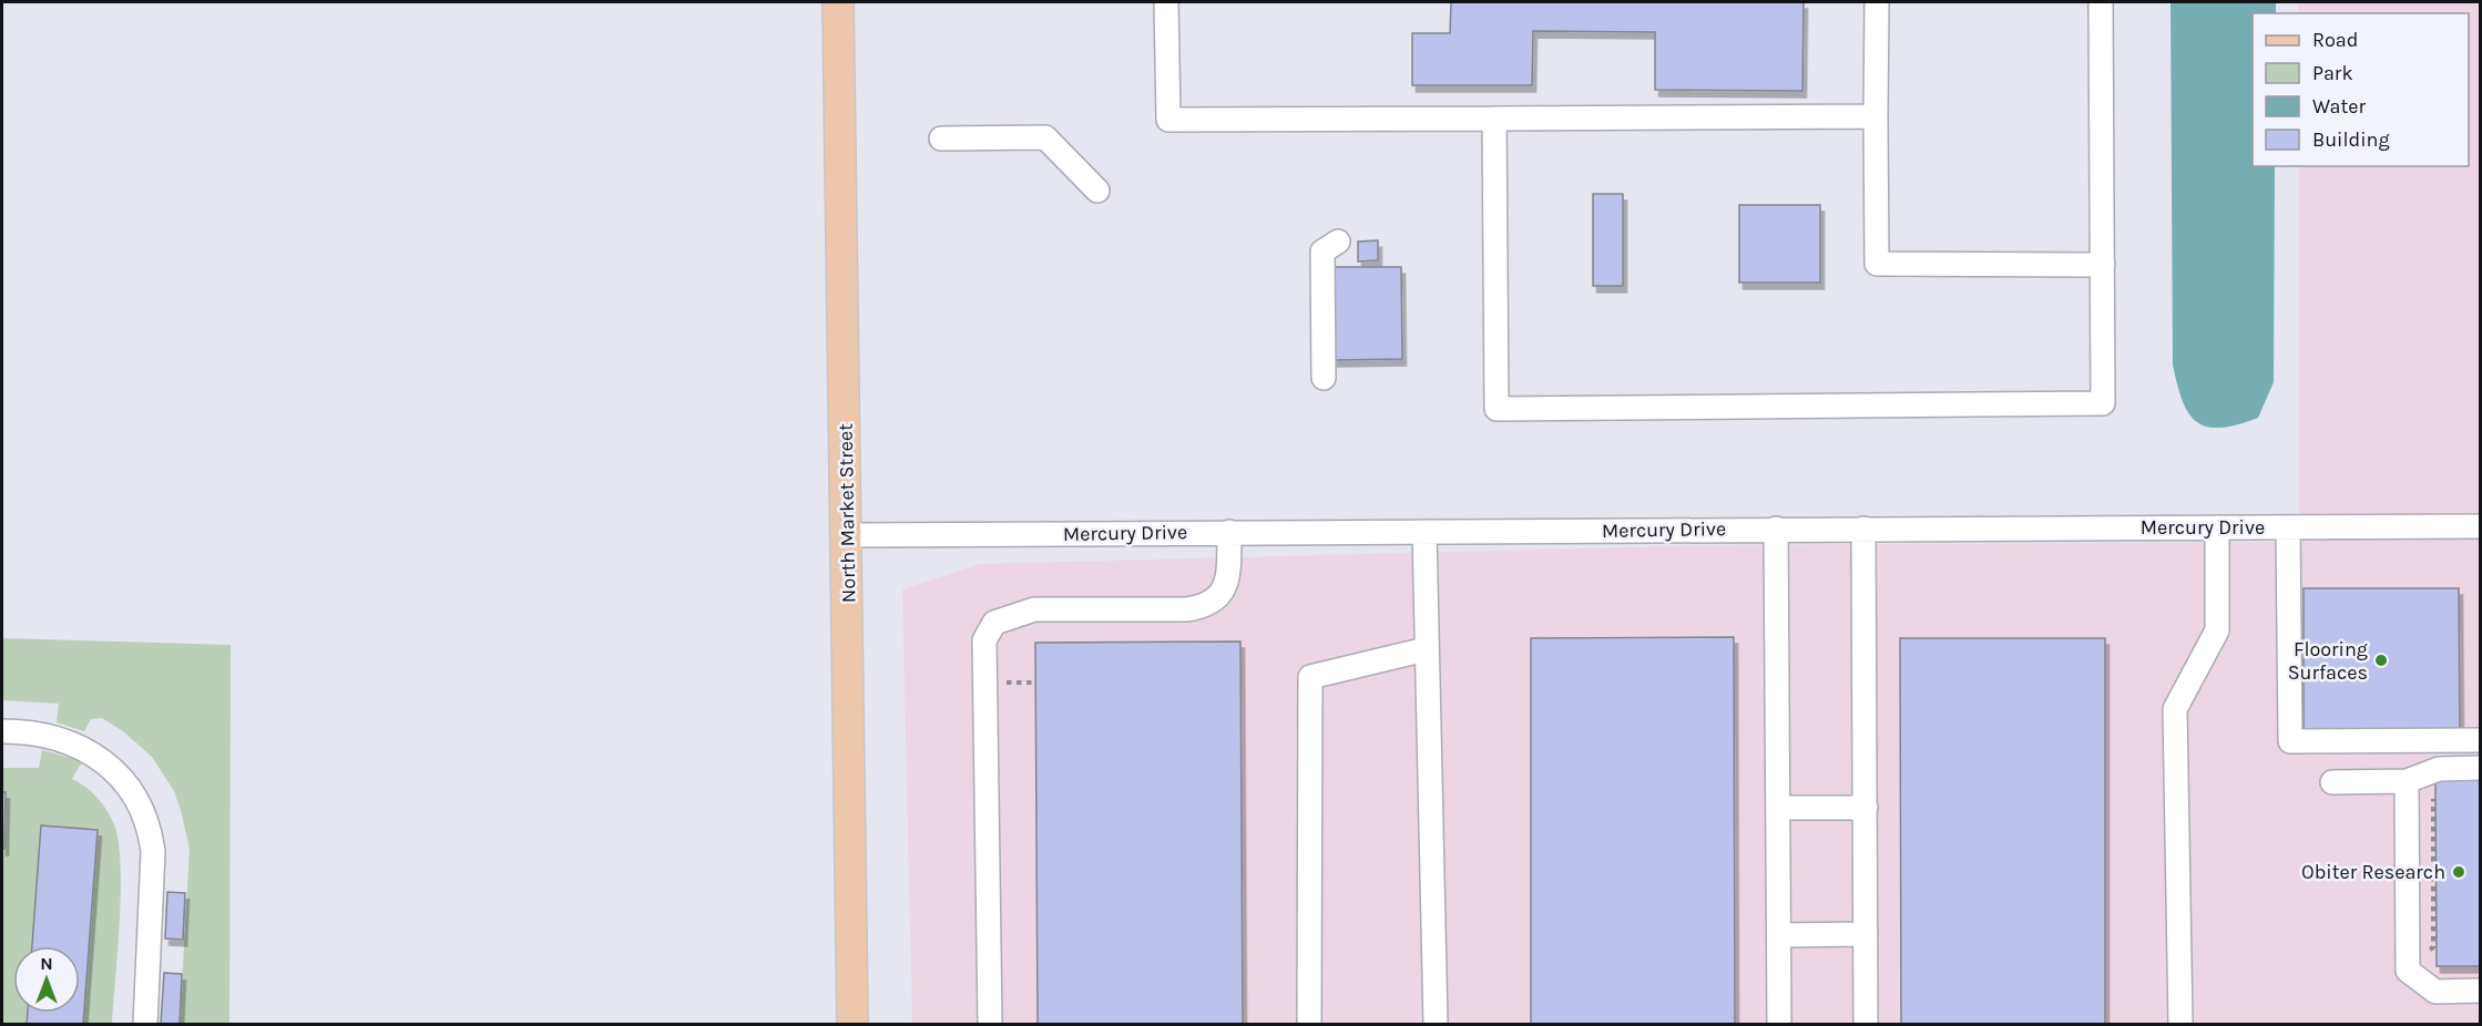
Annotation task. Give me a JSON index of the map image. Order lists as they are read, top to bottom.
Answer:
{
  "streets": {
    "main road": ["North Market Street"],
    "street": ["Mercury Drive"]
  },
  "crossings": [
    ["North Market Street", "Mercury Drive"]
  ],
  "places": ["Flooring Surfaces", "Obiter Research"],
  "legend": [
    "Road",
    "Park",
    "Water",
    "Building"
  ],
  "north": "top"
}
